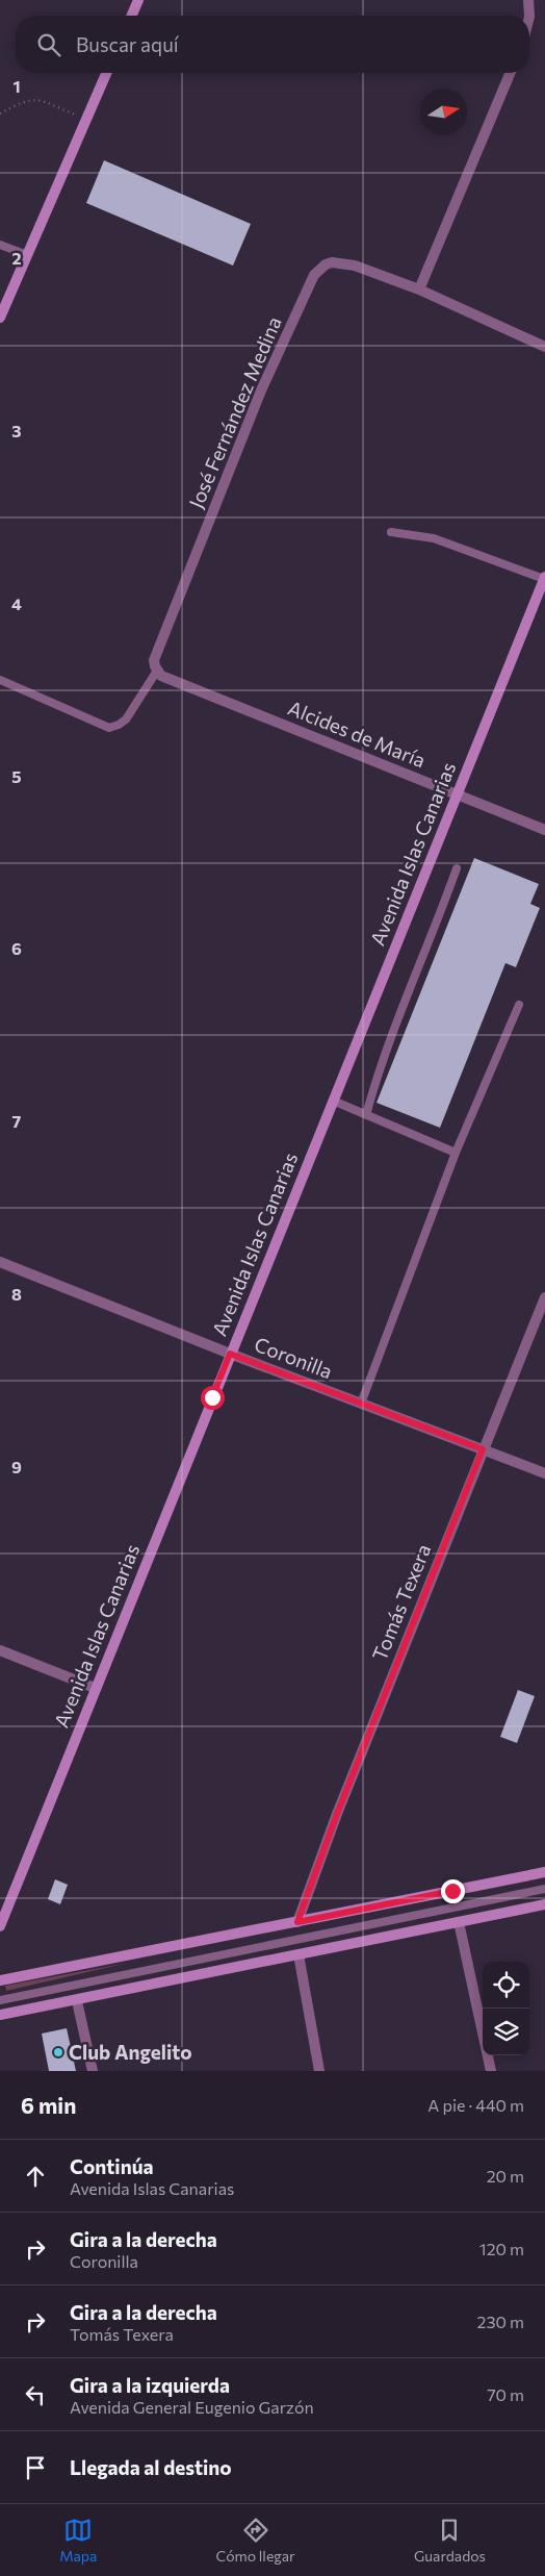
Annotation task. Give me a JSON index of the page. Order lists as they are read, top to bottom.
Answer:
{
  "streets": {
    "street": [
      "José Fernández Medina",
      "Alcides de María",
      "Avenida Islas Canarias",
      "Coronilla",
      "Tomás Texera"
    ]
  },
  "crossings": [
    ["José Fernández Medina", "Alcides de María"],
    ["Alcides de María", "Avenida Islas Canarias"],
    ["Avenida Islas Canarias", "Coronilla"],
    ["Coronilla", "Tomás Texera"]
  ],
  "places": ["Club Angelito"],
  "north": "right",
  "page": {
    "search": "Buscar aquí",
    "heading": ["6 min", "A pie · 440 m"],
    "list": [
      ["Continúa", "Avenida Islas Canarias", "20 m"],
      ["Gira a la derecha", "Coronilla", "120 m"],
      ["Gira a la derecha", "Tomás Texera", "230 m"],
      ["Gira a la izquierda", "Avenida General Eugenio Garzón", "70 m"],
      "Llegada al destino"
    ],
    "nav": ["Mapa", "Cómo llegar", "Guardados"]
  },
  "grid": {
    "rows": [
      "1",
      "2",
      "3",
      "4",
      "5",
      "6",
      "7",
      "8",
      "9"
    ]
  }
}
